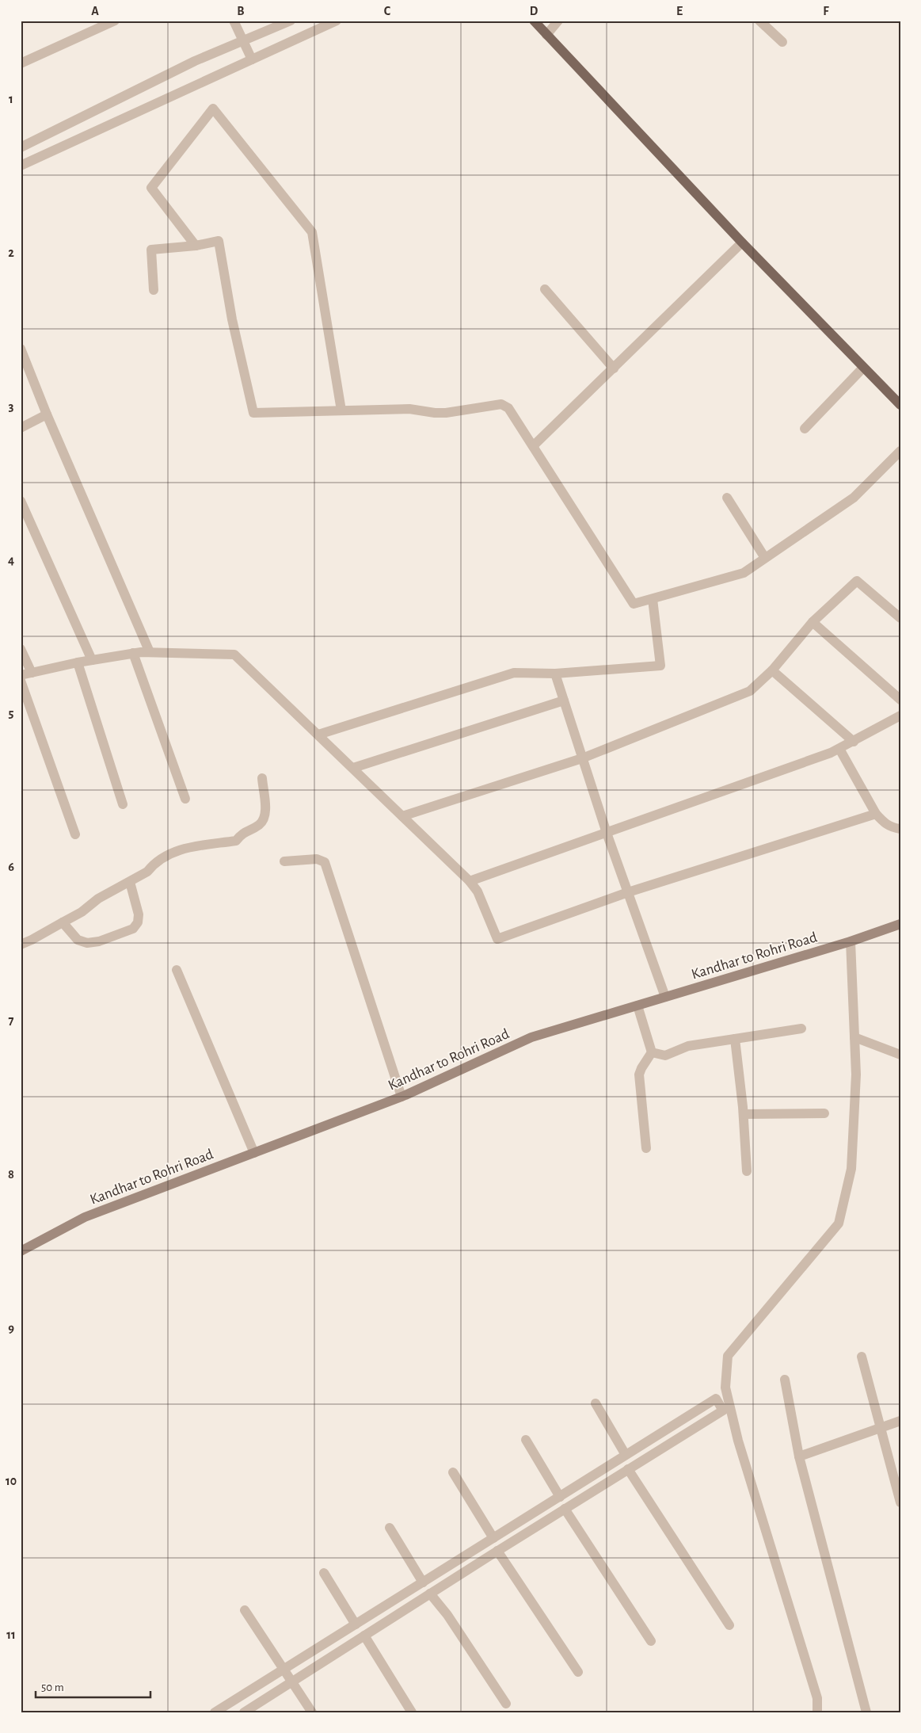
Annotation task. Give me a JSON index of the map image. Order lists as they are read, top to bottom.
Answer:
{
  "streets": {
    "street": ["Kandhar to Rohri Road"]
  },
  "scale_bar": "50 m",
  "grid": {
    "columns": [
      "A",
      "B",
      "C",
      "D",
      "E",
      "F"
    ],
    "rows": [
      "1",
      "2",
      "3",
      "4",
      "5",
      "6",
      "7",
      "8",
      "9",
      "10",
      "11"
    ]
  }
}
